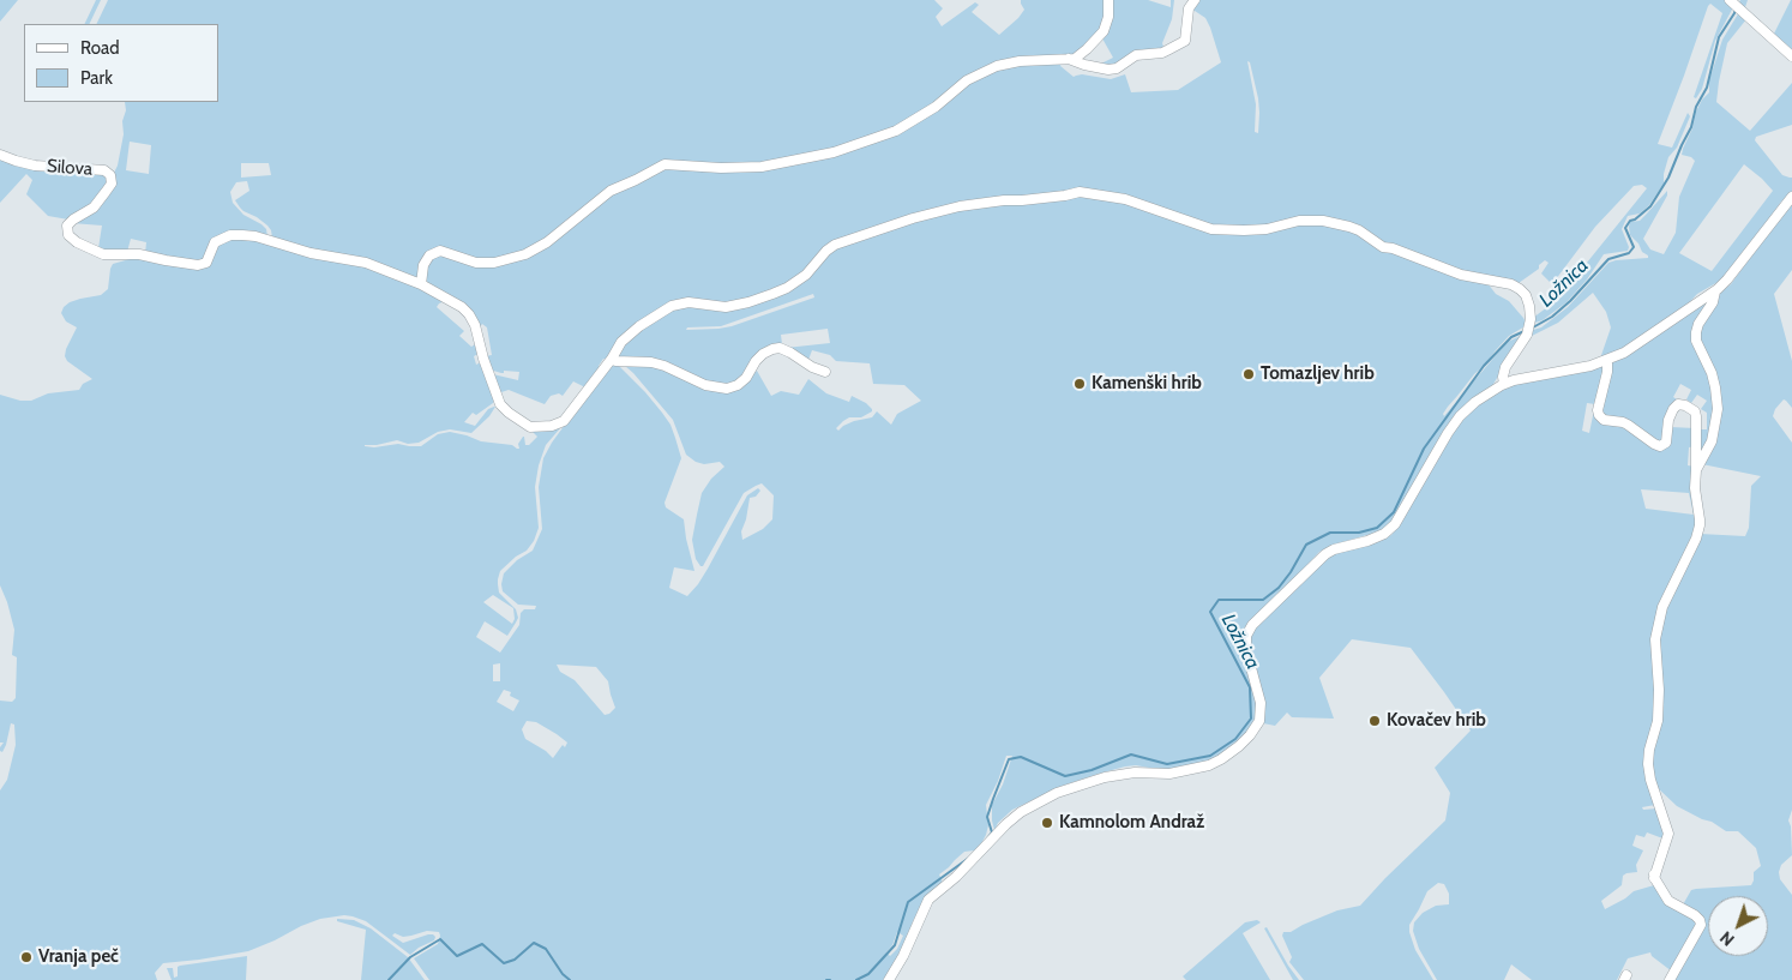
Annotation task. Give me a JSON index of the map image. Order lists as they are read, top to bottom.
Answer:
{
  "streets": {
    "street": ["Silova"]
  },
  "water": ["Ložnica"],
  "places": [
    "Tomazljev hrib",
    "Kamenški hrib",
    "Kovačev hrib",
    "Kamnolom Andraž",
    "Vranja peč"
  ],
  "legend": ["Road", "Park"],
  "north": "bottom left"
}
